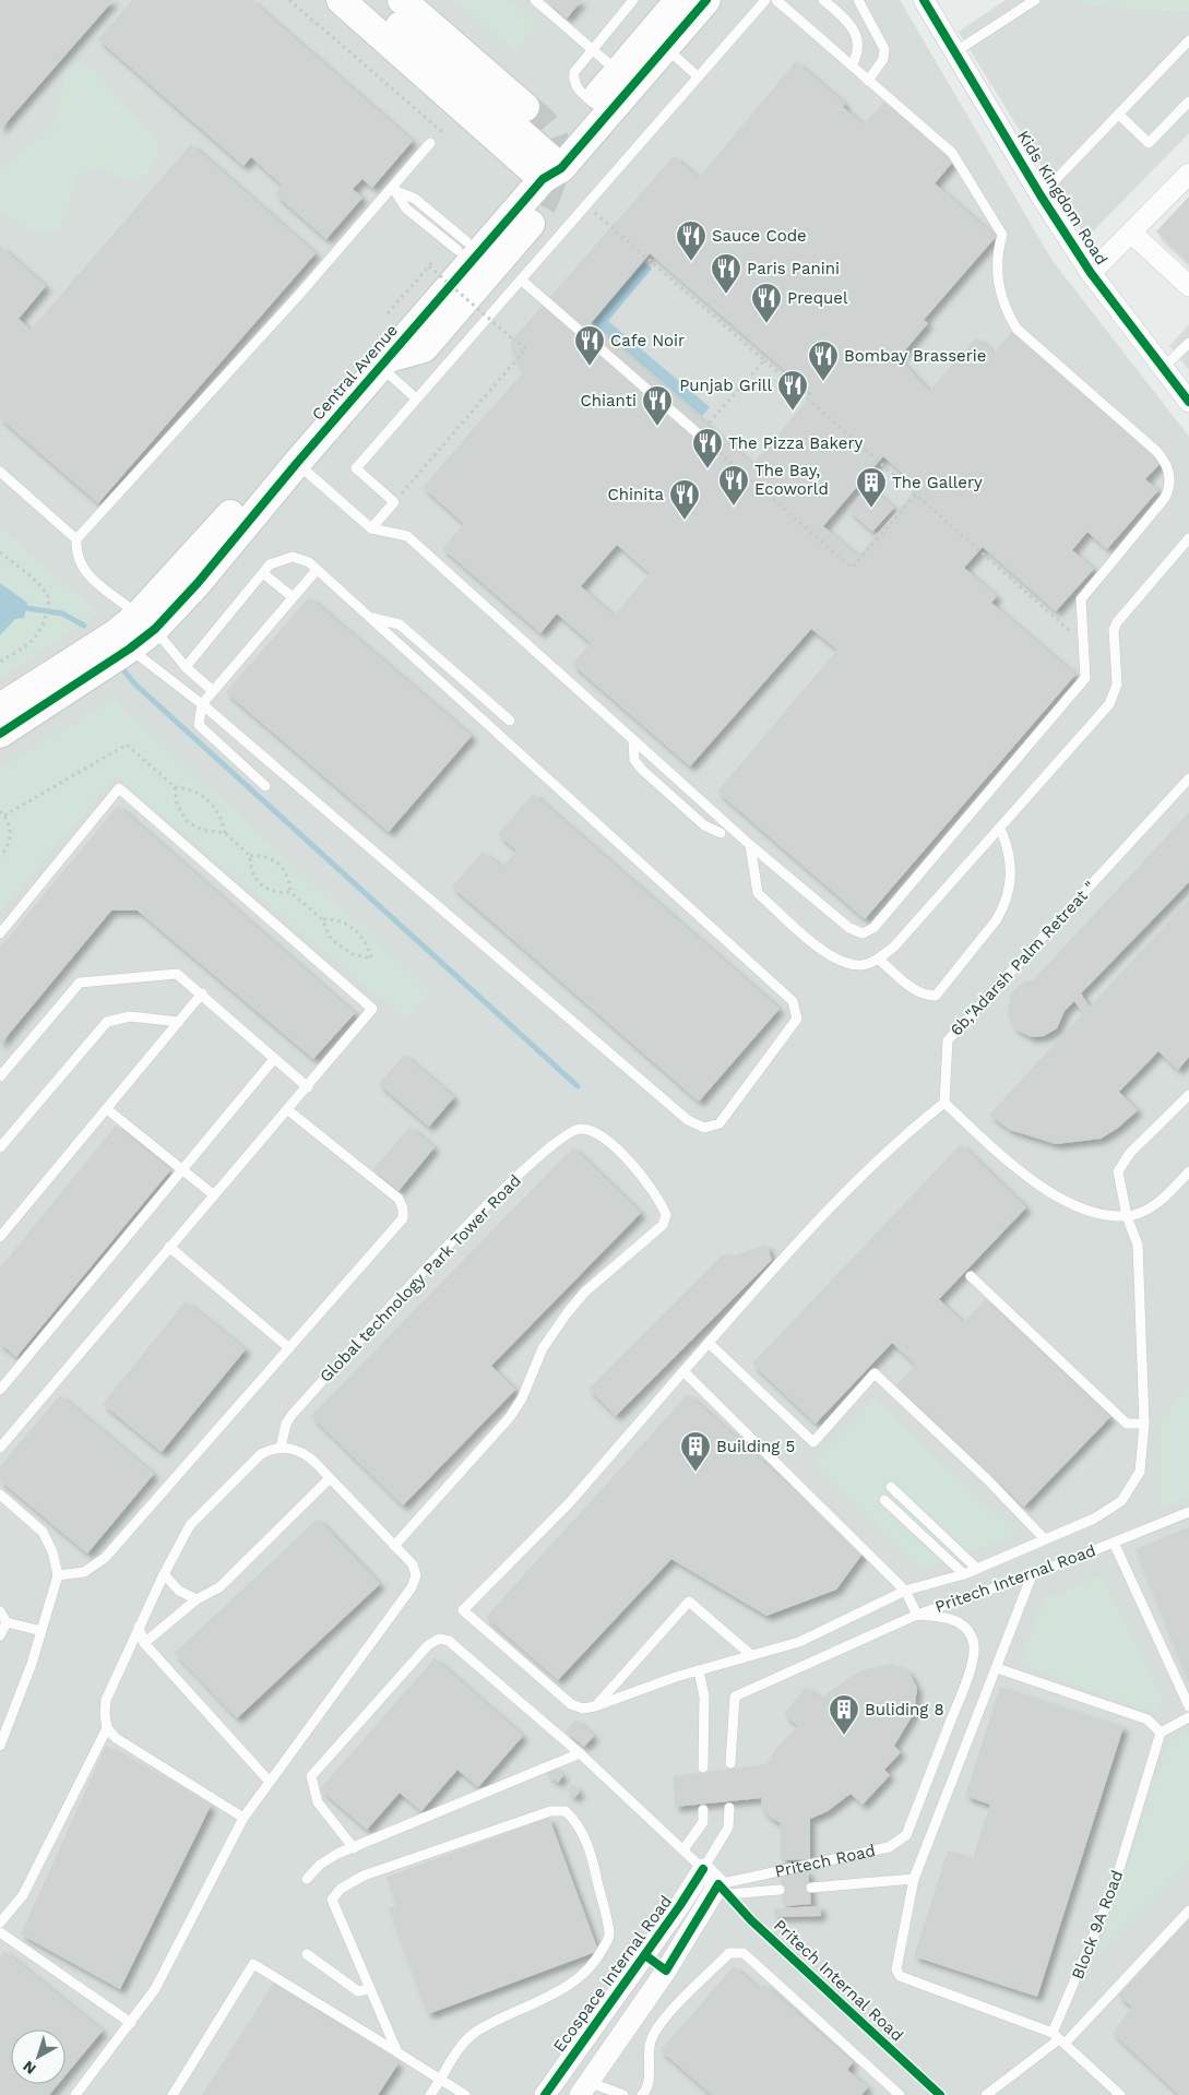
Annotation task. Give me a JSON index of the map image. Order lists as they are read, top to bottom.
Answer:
{
  "streets": {
    "street": ["Kids Kingdom Road", "Central Avenue", "Ecospace Internal Road"],
    "lane": [
      "6b,\"Adarsh Palm Retreat \"",
      "Global technology Park Tower Road",
      "Pritech Internal Road",
      "Pritech Road",
      "Block 9A Road"
    ]
  },
  "crossings": [
    ["Pritech Internal Road", "Pritech Road"]
  ],
  "places": {
    "restaurant": [
      "Sauce Code",
      "Paris Panini",
      "Prequel",
      "Cafe Noir",
      "Bombay Brasserie",
      "Punjab Grill",
      "Chianti",
      "The Pizza Bakery",
      "The Bay, Ecoworld",
      "Chinita"
    ],
    "building": ["The Gallery", "Building 5", "Buliding 8"]
  },
  "north": "bottom left"
}
